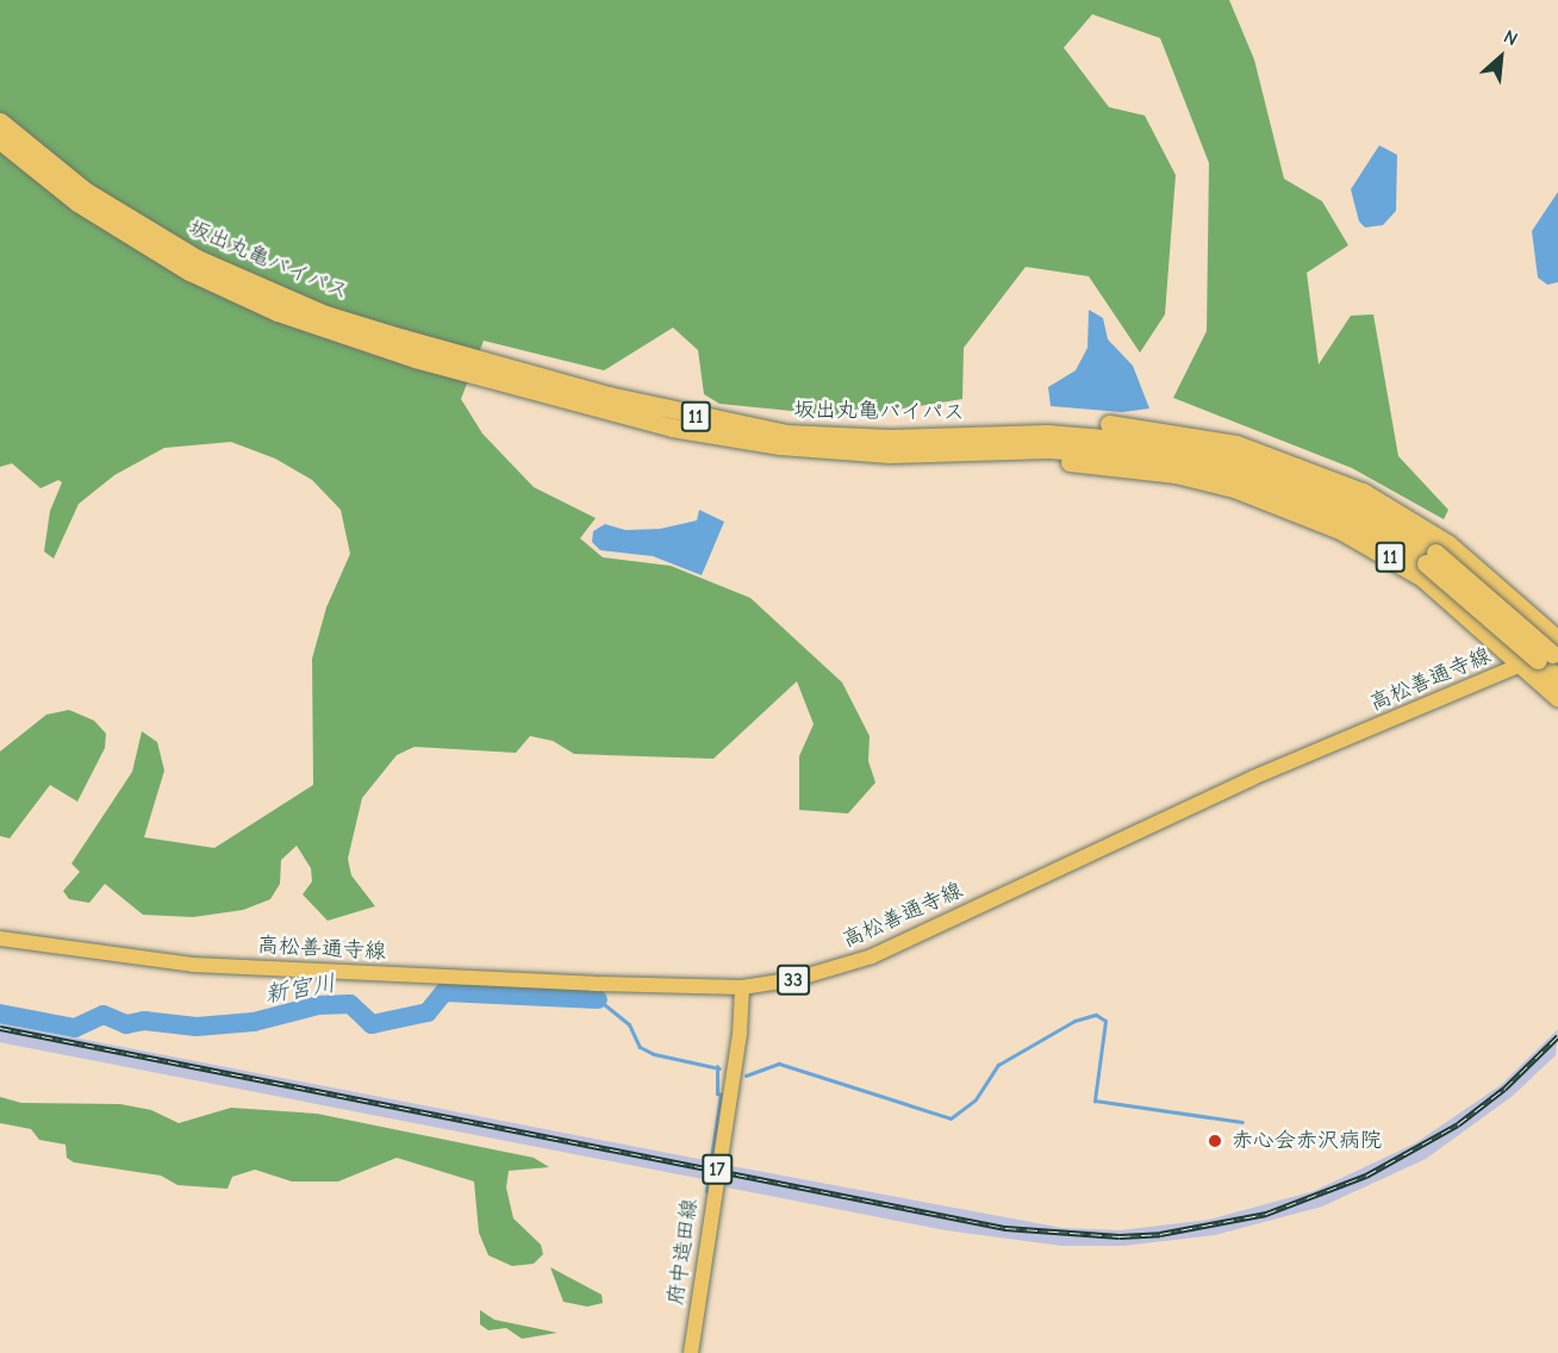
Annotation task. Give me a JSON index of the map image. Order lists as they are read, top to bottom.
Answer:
{
  "streets": {
    "highway": ["坂出丸亀バイパス", "11"],
    "main road": [
      "高松善通寺線",
      "33",
      "17",
      "府中造田線"
    ]
  },
  "crossings": [
    ["坂出丸亀バイパス", "11"],
    ["坂出丸亀バイパス", "高松善通寺線"],
    ["11", "高松善通寺線"],
    ["高松善通寺線", "府中造田線"]
  ],
  "water": ["新宮川"],
  "places": ["赤心会赤沢病院"],
  "north": "top right"
}
